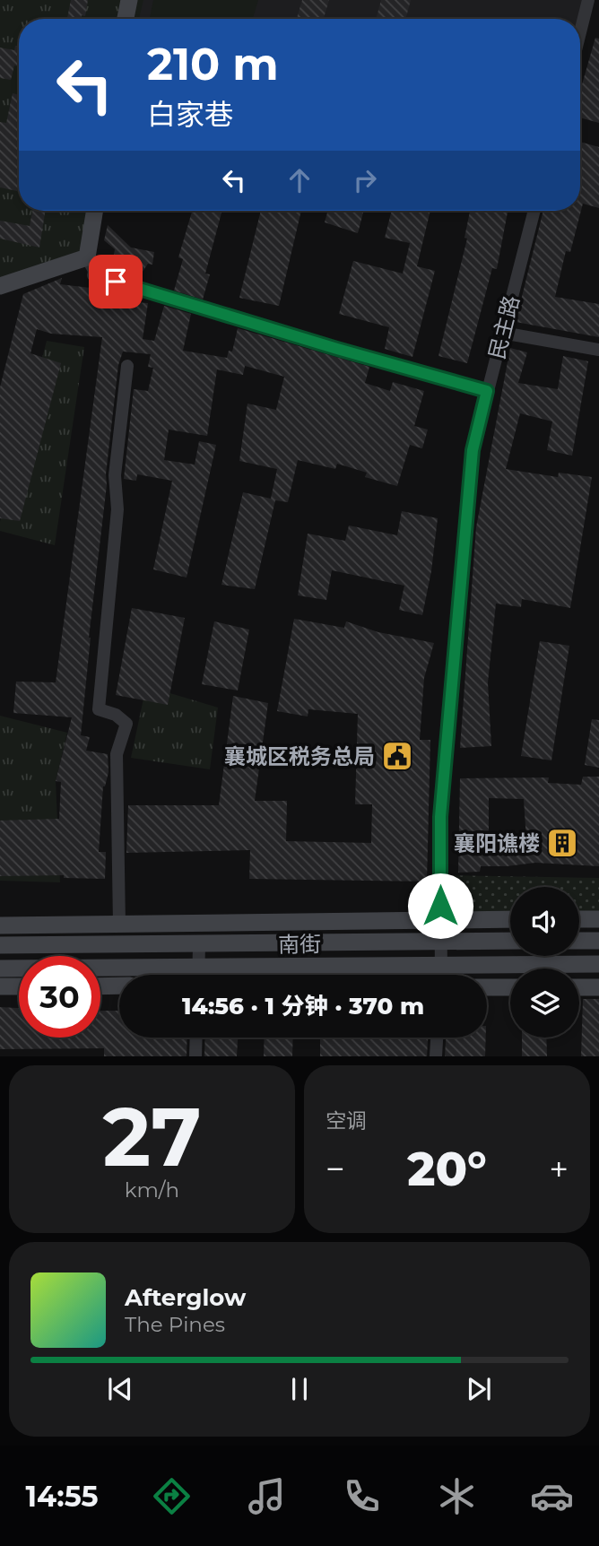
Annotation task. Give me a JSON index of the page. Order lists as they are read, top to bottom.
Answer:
{
  "streets": {
    "main road": ["南街"],
    "street": ["民主路"]
  },
  "crossings": [
    ["民主路", "南街"]
  ],
  "places": {
    "public building": ["襄城区税务总局"],
    "building": ["襄阳谯楼"]
  },
  "page": {
    "turn": ["210 m", "白家巷"],
    "limit": "30",
    "trip": "14:56 · 1 分钟 · 370 m",
    "tile": [
      ["27", "km/h"],
      "空调"
    ],
    "heat": ["−", "20°", "+"],
    "song": ["Afterglow", "The Pines"],
    "tabs": "14:55"
  }
}
